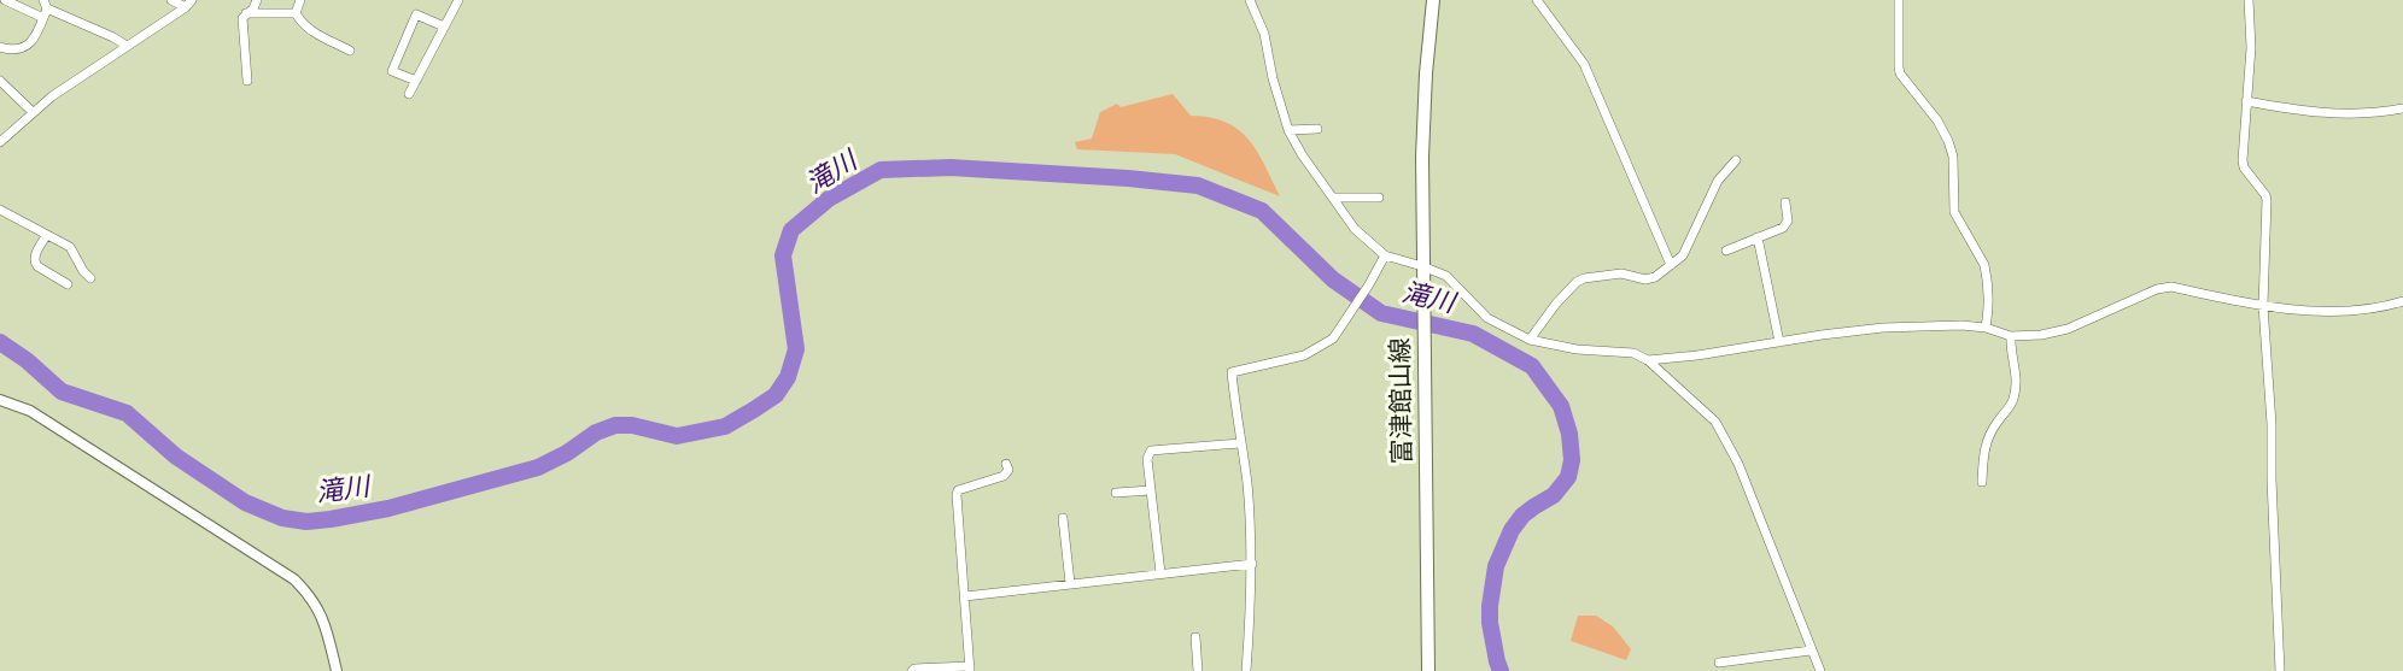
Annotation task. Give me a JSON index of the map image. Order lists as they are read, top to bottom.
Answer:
{
  "streets": {
    "main road": ["富津館山線"]
  },
  "water": ["滝川"]
}
